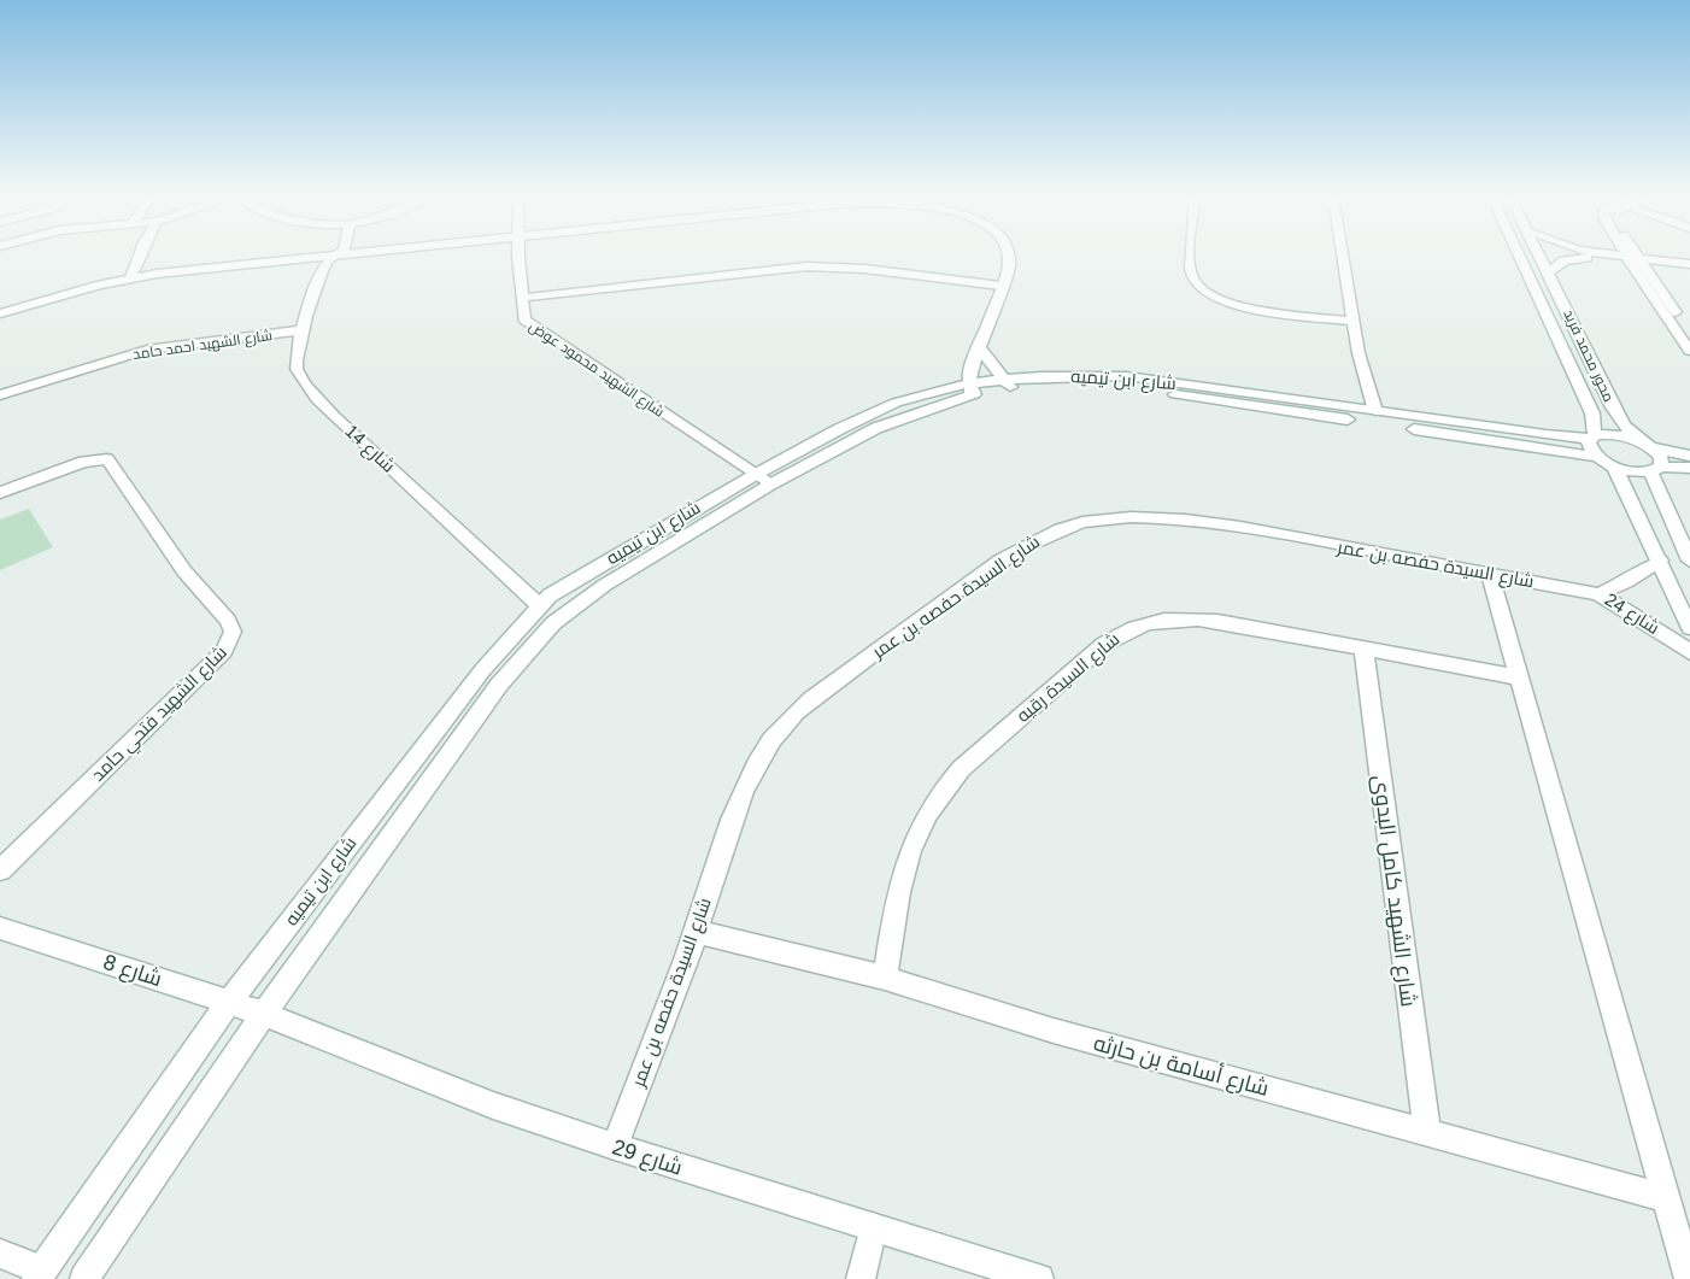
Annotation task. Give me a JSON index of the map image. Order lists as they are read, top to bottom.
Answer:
{
  "streets": {
    "street": [
      "شارع الشهيد احمد حامد",
      "محور محمد فريد",
      "شارع الشهيد محمود عوض",
      "شارع ابن تيميه",
      "شارع 14",
      "شارع السيدة حفصه بن عمر",
      "شارع 24",
      "شارع السيدة رقيه",
      "شارع الشهيد فتحي حامد",
      "شارع الشهيد كامل البدوى",
      "شارع 8",
      "شارع أسامة بن حارثه",
      "شارع 29"
    ]
  },
  "crossings": [
    ["شارع الشهيد احمد حامد", "شارع 14"],
    ["محور محمد فريد", "شارع ابن تيميه"],
    ["شارع الشهيد محمود عوض", "شارع ابن تيميه"],
    ["شارع ابن تيميه", "شارع 14"],
    ["شارع ابن تيميه", "شارع 8"],
    ["شارع ابن تيميه", "شارع 29"],
    ["شارع السيدة حفصه بن عمر", "شارع 24"],
    ["شارع السيدة حفصه بن عمر", "شارع أسامة بن حارثه"],
    ["شارع السيدة حفصه بن عمر", "شارع 29"],
    ["شارع السيدة رقيه", "شارع الشهيد كامل البدوى"],
    ["شارع السيدة رقيه", "شارع أسامة بن حارثه"],
    ["شارع الشهيد كامل البدوى", "شارع أسامة بن حارثه"],
    ["شارع 8", "شارع 29"]
  ]
}
